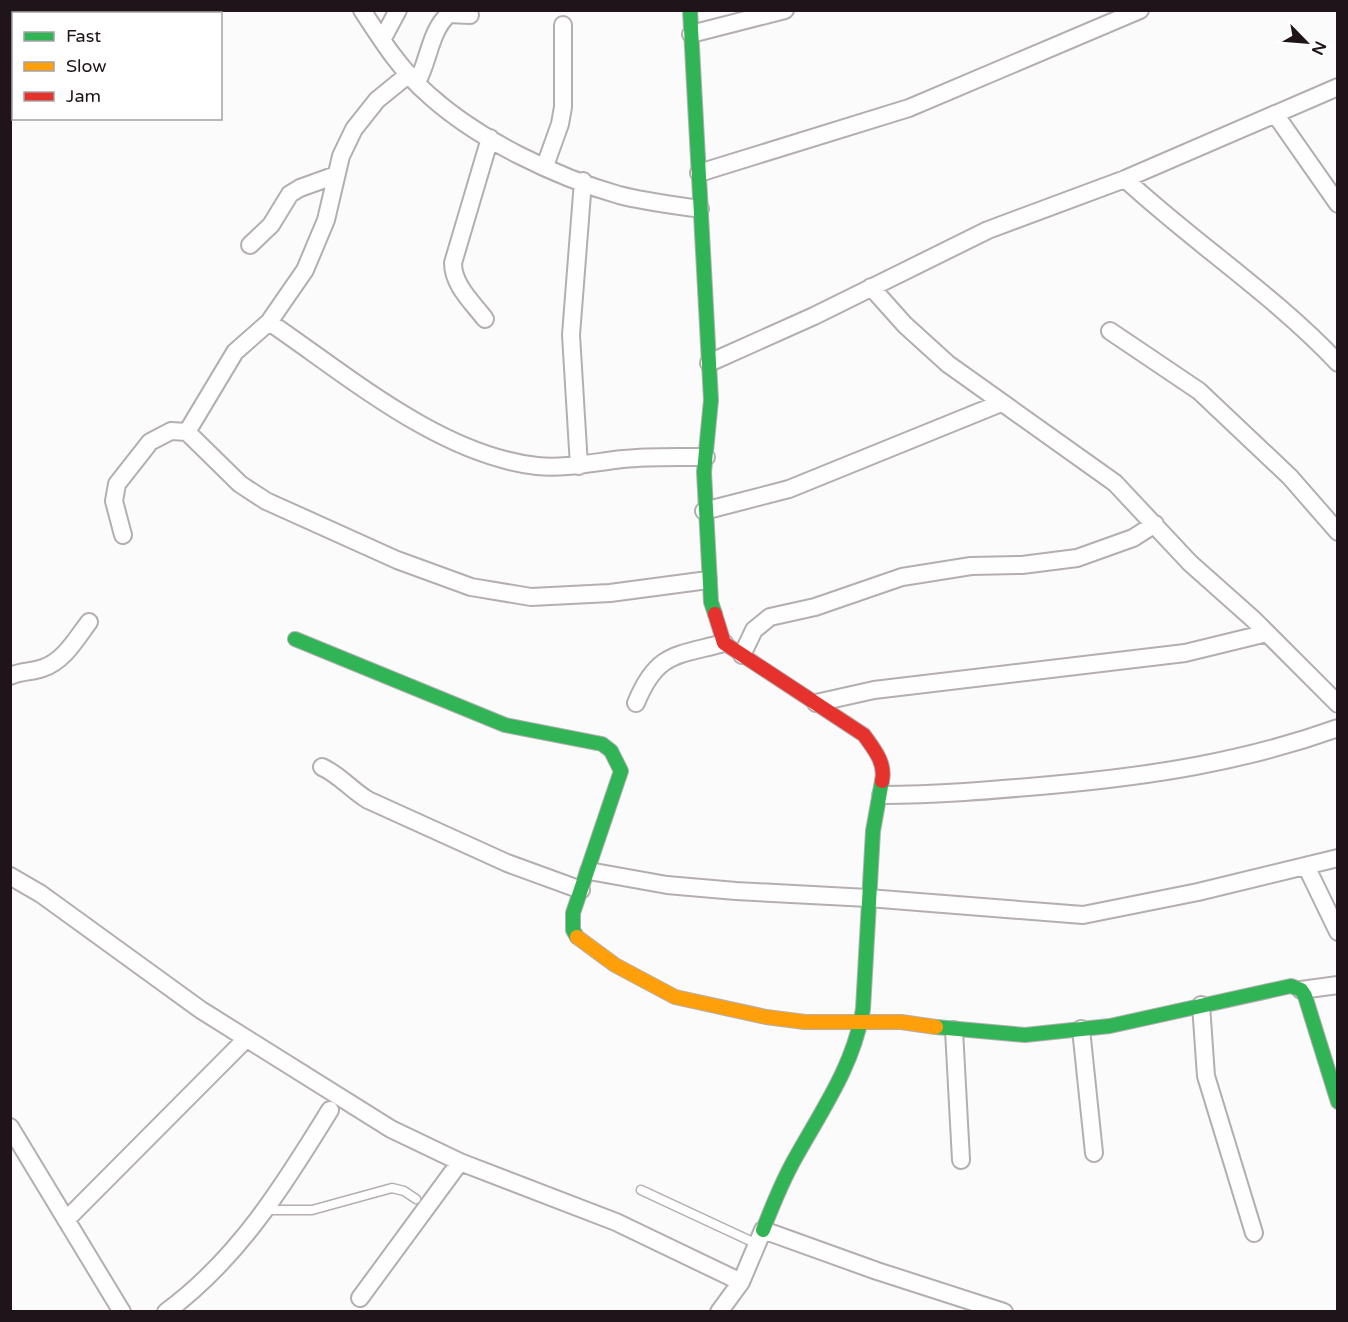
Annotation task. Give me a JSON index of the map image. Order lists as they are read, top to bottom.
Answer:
{
  "legend": ["Fast", "Slow", "Jam"],
  "north": "bottom right"
}
